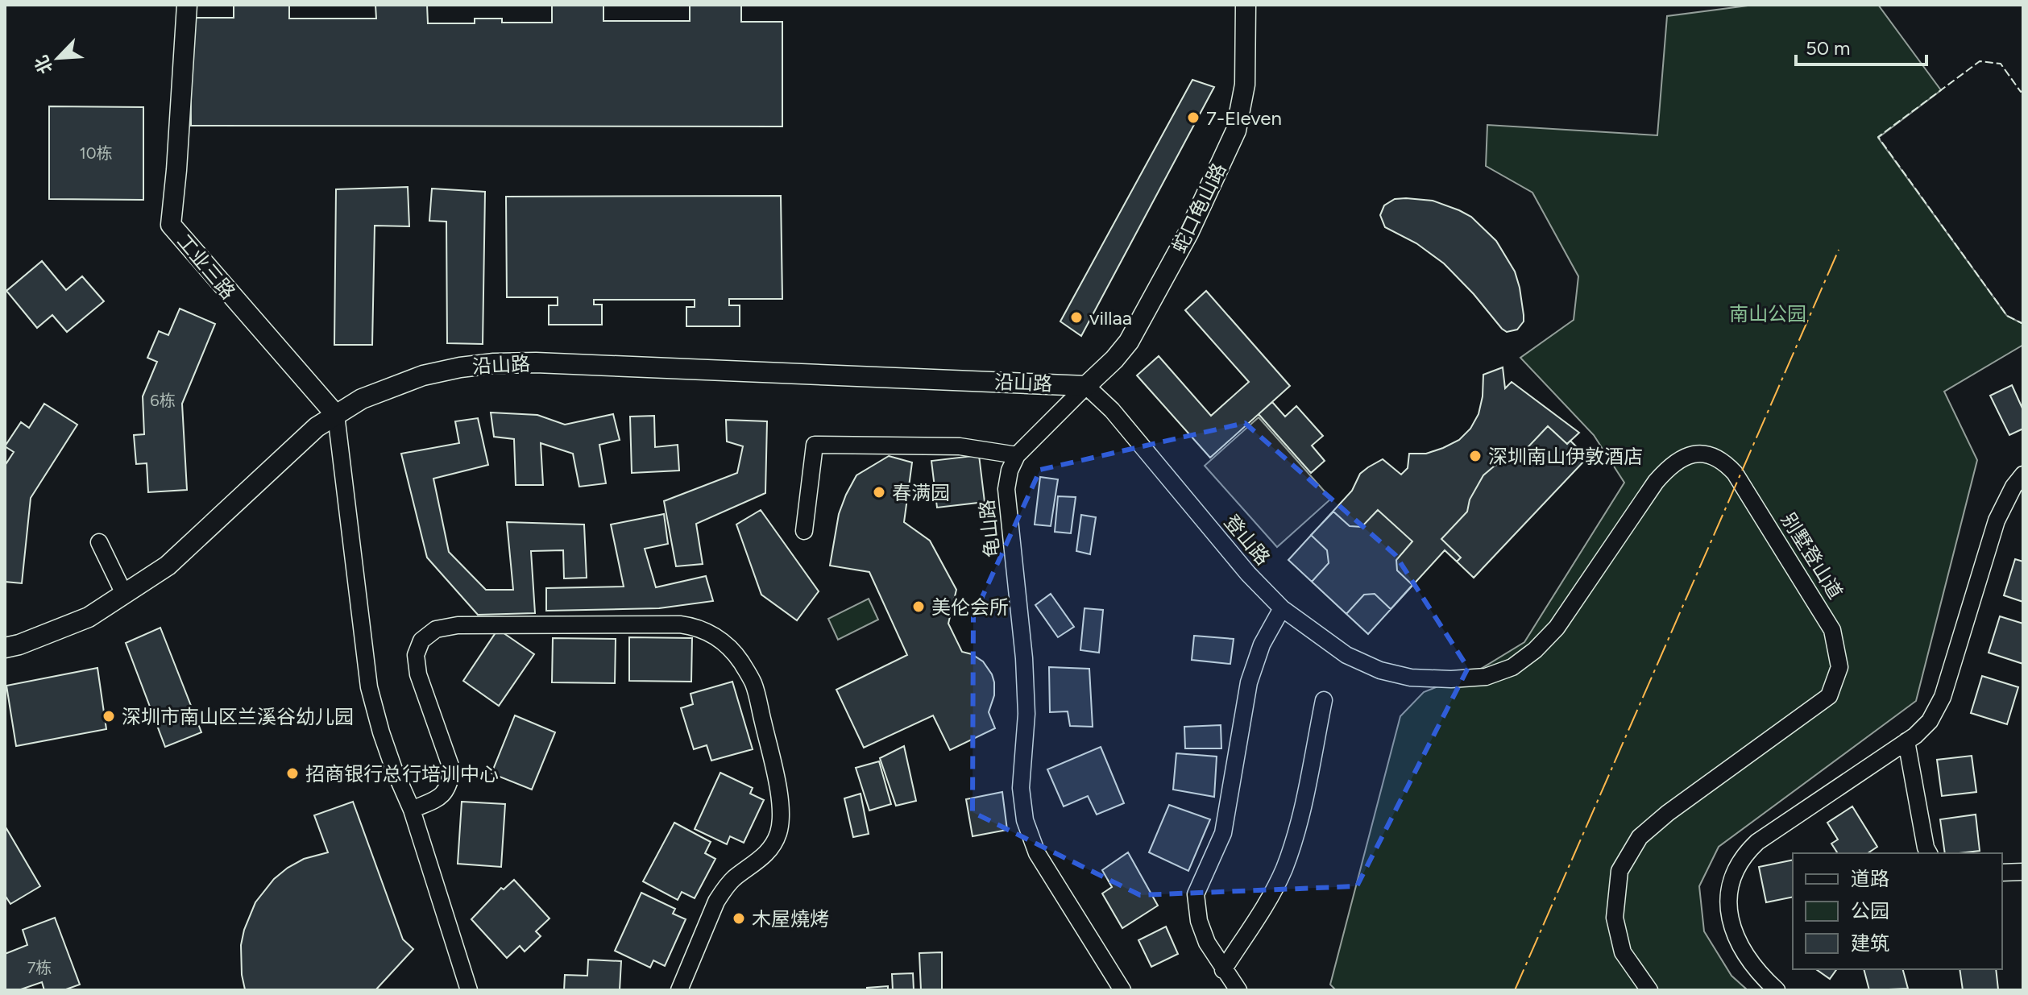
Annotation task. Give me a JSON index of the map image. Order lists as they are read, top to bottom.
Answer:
{
  "streets": {
    "street": [
      "蛇口龟山路",
      "工业三路",
      "沿山路",
      "龟山路",
      "登山路",
      "别墅登山道"
    ]
  },
  "crossings": [
    ["蛇口龟山路", "沿山路"],
    ["蛇口龟山路", "龟山路"],
    ["蛇口龟山路", "登山路"],
    ["工业三路", "沿山路"],
    ["沿山路", "龟山路"],
    ["沿山路", "登山路"],
    ["龟山路", "登山路"],
    ["登山路", "别墅登山道"]
  ],
  "parks": ["南山公园"],
  "places": [
    "7-Eleven",
    "villaa",
    "深圳南山伊敦酒店",
    "春满园",
    "美伦会所",
    "深圳市南山区兰溪谷幼儿园",
    "招商银行总行培训中心",
    "木屋燒烤"
  ],
  "house_numbers": ["10栋", "6栋", "7栋"],
  "legend": ["道路", "公园", "建筑"],
  "scale_bar": "50 m",
  "north": "bottom left"
}
